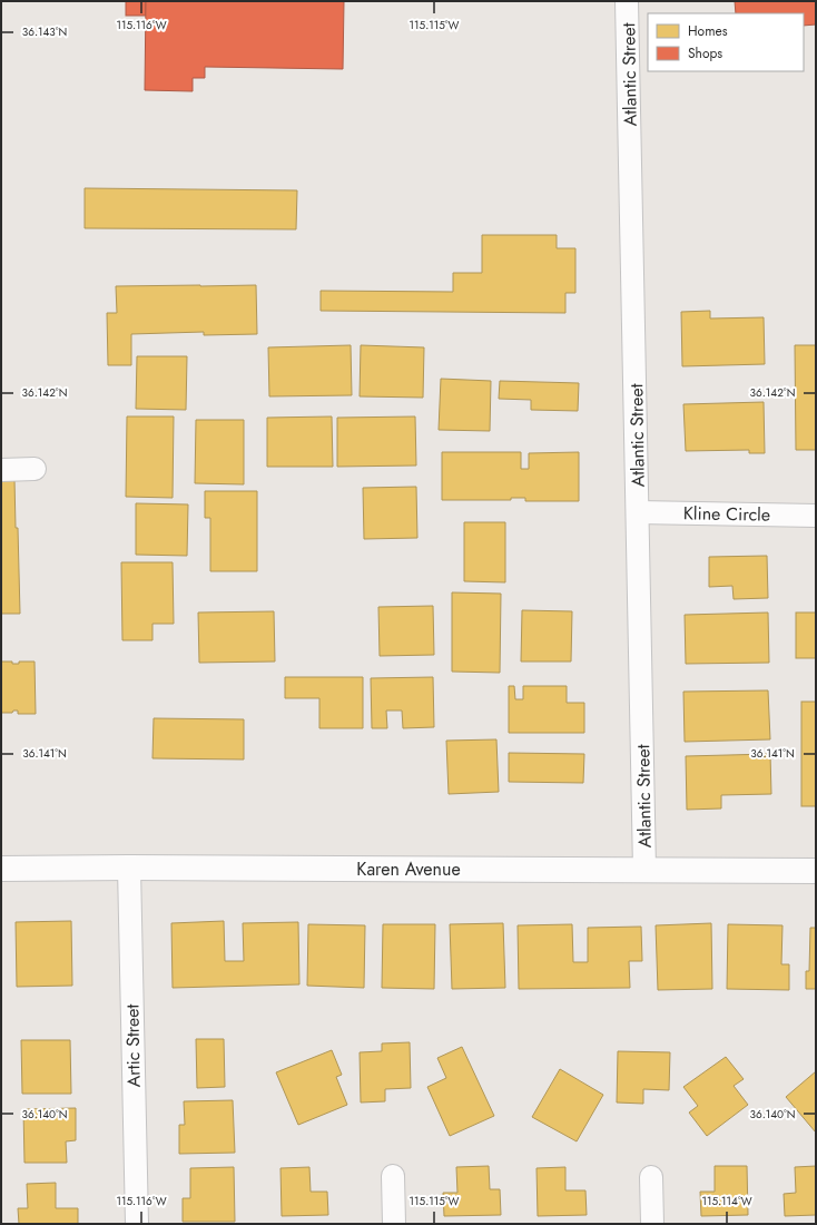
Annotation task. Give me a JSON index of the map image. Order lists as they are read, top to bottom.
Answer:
{
  "streets": {
    "street": [
      "Atlantic Street",
      "Kline Circle",
      "Karen Avenue",
      "Artic Street"
    ]
  },
  "crossings": [
    ["Atlantic Street", "Kline Circle"],
    ["Atlantic Street", "Karen Avenue"],
    ["Karen Avenue", "Artic Street"]
  ],
  "legend": ["Homes", "Shops"],
  "coordinates": [
    "115.116°W",
    "115.115°W",
    "36.143°N",
    "36.142°N",
    "36.141°N",
    "36.140°N",
    "115.114°W"
  ]
}
